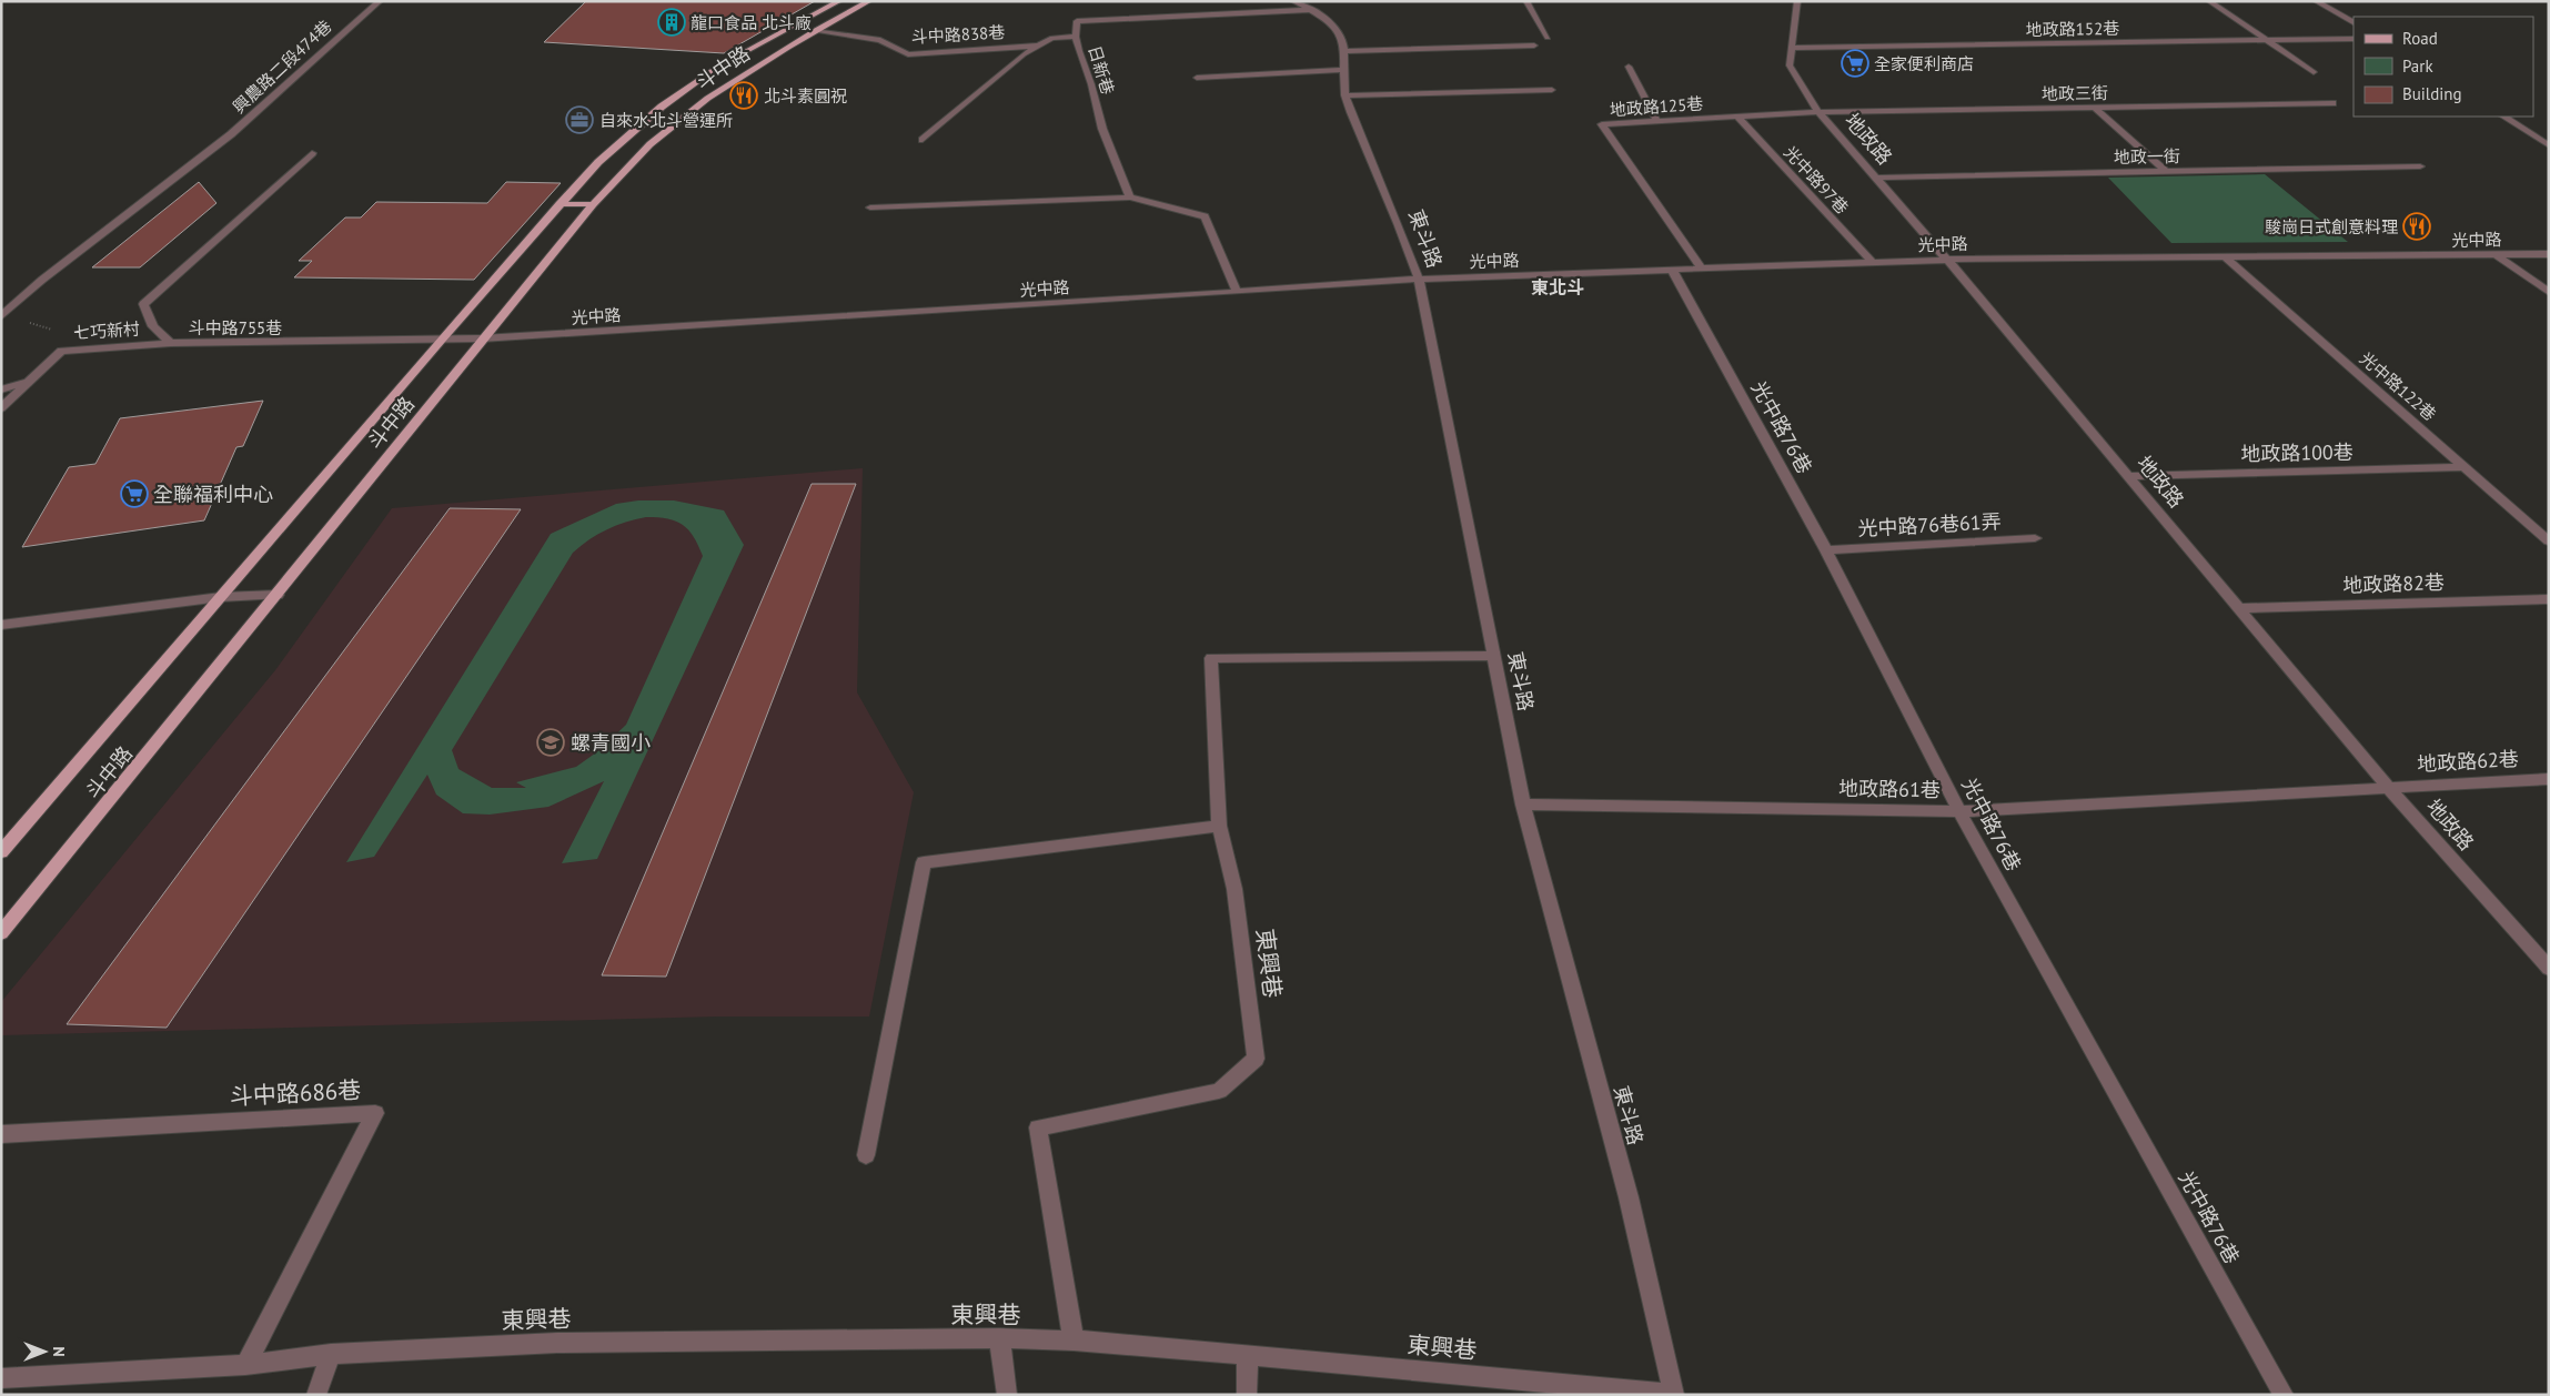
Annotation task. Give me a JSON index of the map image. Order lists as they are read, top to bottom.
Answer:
{
  "streets": {
    "main road": ["斗中路"],
    "street": [
      "地政路152巷",
      "斗中路838巷",
      "興農路二段474巷",
      "日新巷",
      "地政三街",
      "地政路125巷",
      "地政路",
      "地政一街",
      "光中路97巷",
      "東斗路",
      "光中路",
      "斗中路755巷",
      "七巧新村",
      "光中路122巷",
      "光中路76巷",
      "地政路100巷",
      "光中路76巷61弄",
      "地政路82巷",
      "地政路62巷",
      "地政路61巷",
      "東興巷",
      "斗中路686巷"
    ]
  },
  "crossings": [
    ["地政路152巷", "地政路"],
    ["斗中路838巷", "斗中路"],
    ["斗中路838巷", "日新巷"],
    ["斗中路", "光中路"],
    ["斗中路", "斗中路755巷"],
    ["日新巷", "東斗路"],
    ["地政三街", "地政路125巷"],
    ["地政三街", "地政路"],
    ["地政路125巷", "地政路"],
    ["地政路125巷", "光中路97巷"],
    ["地政路125巷", "光中路"],
    ["地政路", "地政一街"],
    ["地政路", "光中路"],
    ["地政路", "地政路100巷"],
    ["地政路", "地政路82巷"],
    ["地政路", "地政路62巷"],
    ["地政路", "地政路61巷"],
    ["光中路97巷", "光中路"],
    ["東斗路", "光中路"],
    ["東斗路", "地政路61巷"],
    ["東斗路", "東興巷"],
    ["光中路", "斗中路755巷"],
    ["光中路", "光中路122巷"],
    ["光中路", "光中路76巷"],
    ["斗中路755巷", "七巧新村"],
    ["光中路122巷", "地政路100巷"],
    ["光中路76巷", "光中路76巷61弄"],
    ["光中路76巷", "地政路61巷"],
    ["地政路62巷", "地政路61巷"],
    ["東興巷", "斗中路686巷"]
  ],
  "districts": ["東北斗"],
  "places": {
    "building": ["龍口食品 北斗廠"],
    "supermarket": ["全家便利商店", "全聯福利中心"],
    "restaurant": ["北斗素圓祝", "駿崗日式創意料理"],
    "office": ["自來水北斗營運所"],
    "school or university": ["螺青國小"]
  },
  "legend": ["Road", "Park", "Building"],
  "north": "right"
}
